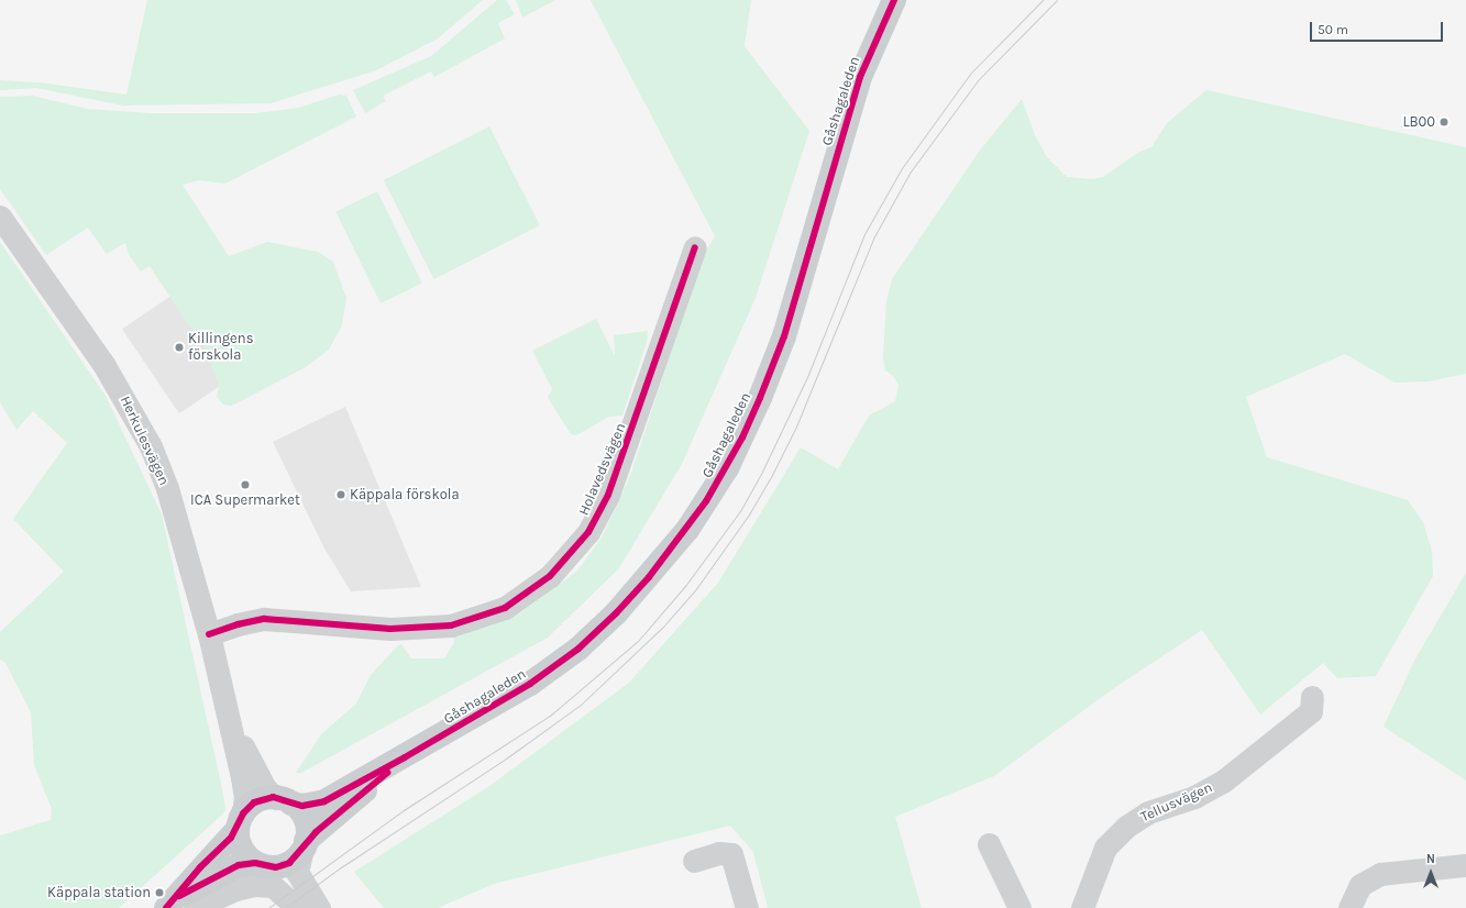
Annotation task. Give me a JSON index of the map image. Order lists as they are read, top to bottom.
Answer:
{
  "streets": {
    "main road": ["Gåshagaleden"],
    "street": ["Herkulesvägen", "Holavedsvägen", "Tellusvägen"]
  },
  "crossings": [
    ["Gåshagaleden", "Herkulesvägen"],
    ["Herkulesvägen", "Holavedsvägen"]
  ],
  "places": [
    "LB00",
    "Killingens förskola",
    "ICA Supermarket",
    "Käppala förskola",
    "Käppala station"
  ],
  "scale_bar": "50 m",
  "north": "top"
}
